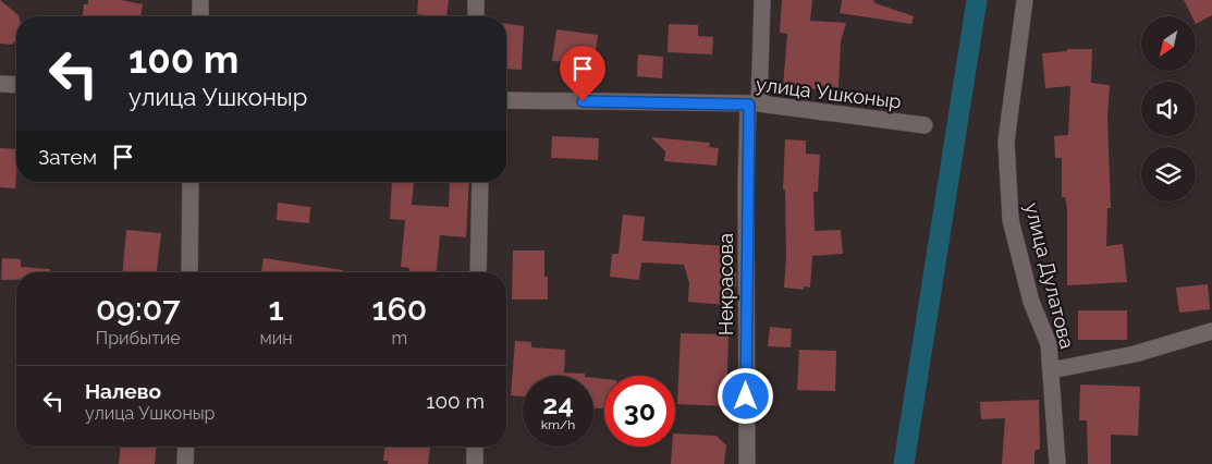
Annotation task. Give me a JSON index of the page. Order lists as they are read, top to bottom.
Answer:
{
  "streets": {
    "street": ["улица Ушконыр", "улица Дулатова", "Некрасова"]
  },
  "crossings": [
    ["улица Ушконыр", "Некрасова"]
  ],
  "north": "bottom left",
  "page": {
    "turn": ["100 m", "улица Ушконыр"],
    "then": "Затем",
    "eta": [
      "09:07",
      "Прибытие",
      "1",
      "мин",
      "160",
      "m"
    ],
    "list": [
      {
        "name": "Налево",
        "note": "улица Ушконыр",
        "value": "100 m"
      }
    ],
    "speed": "24 km/h",
    "limit": "30"
  }
}
